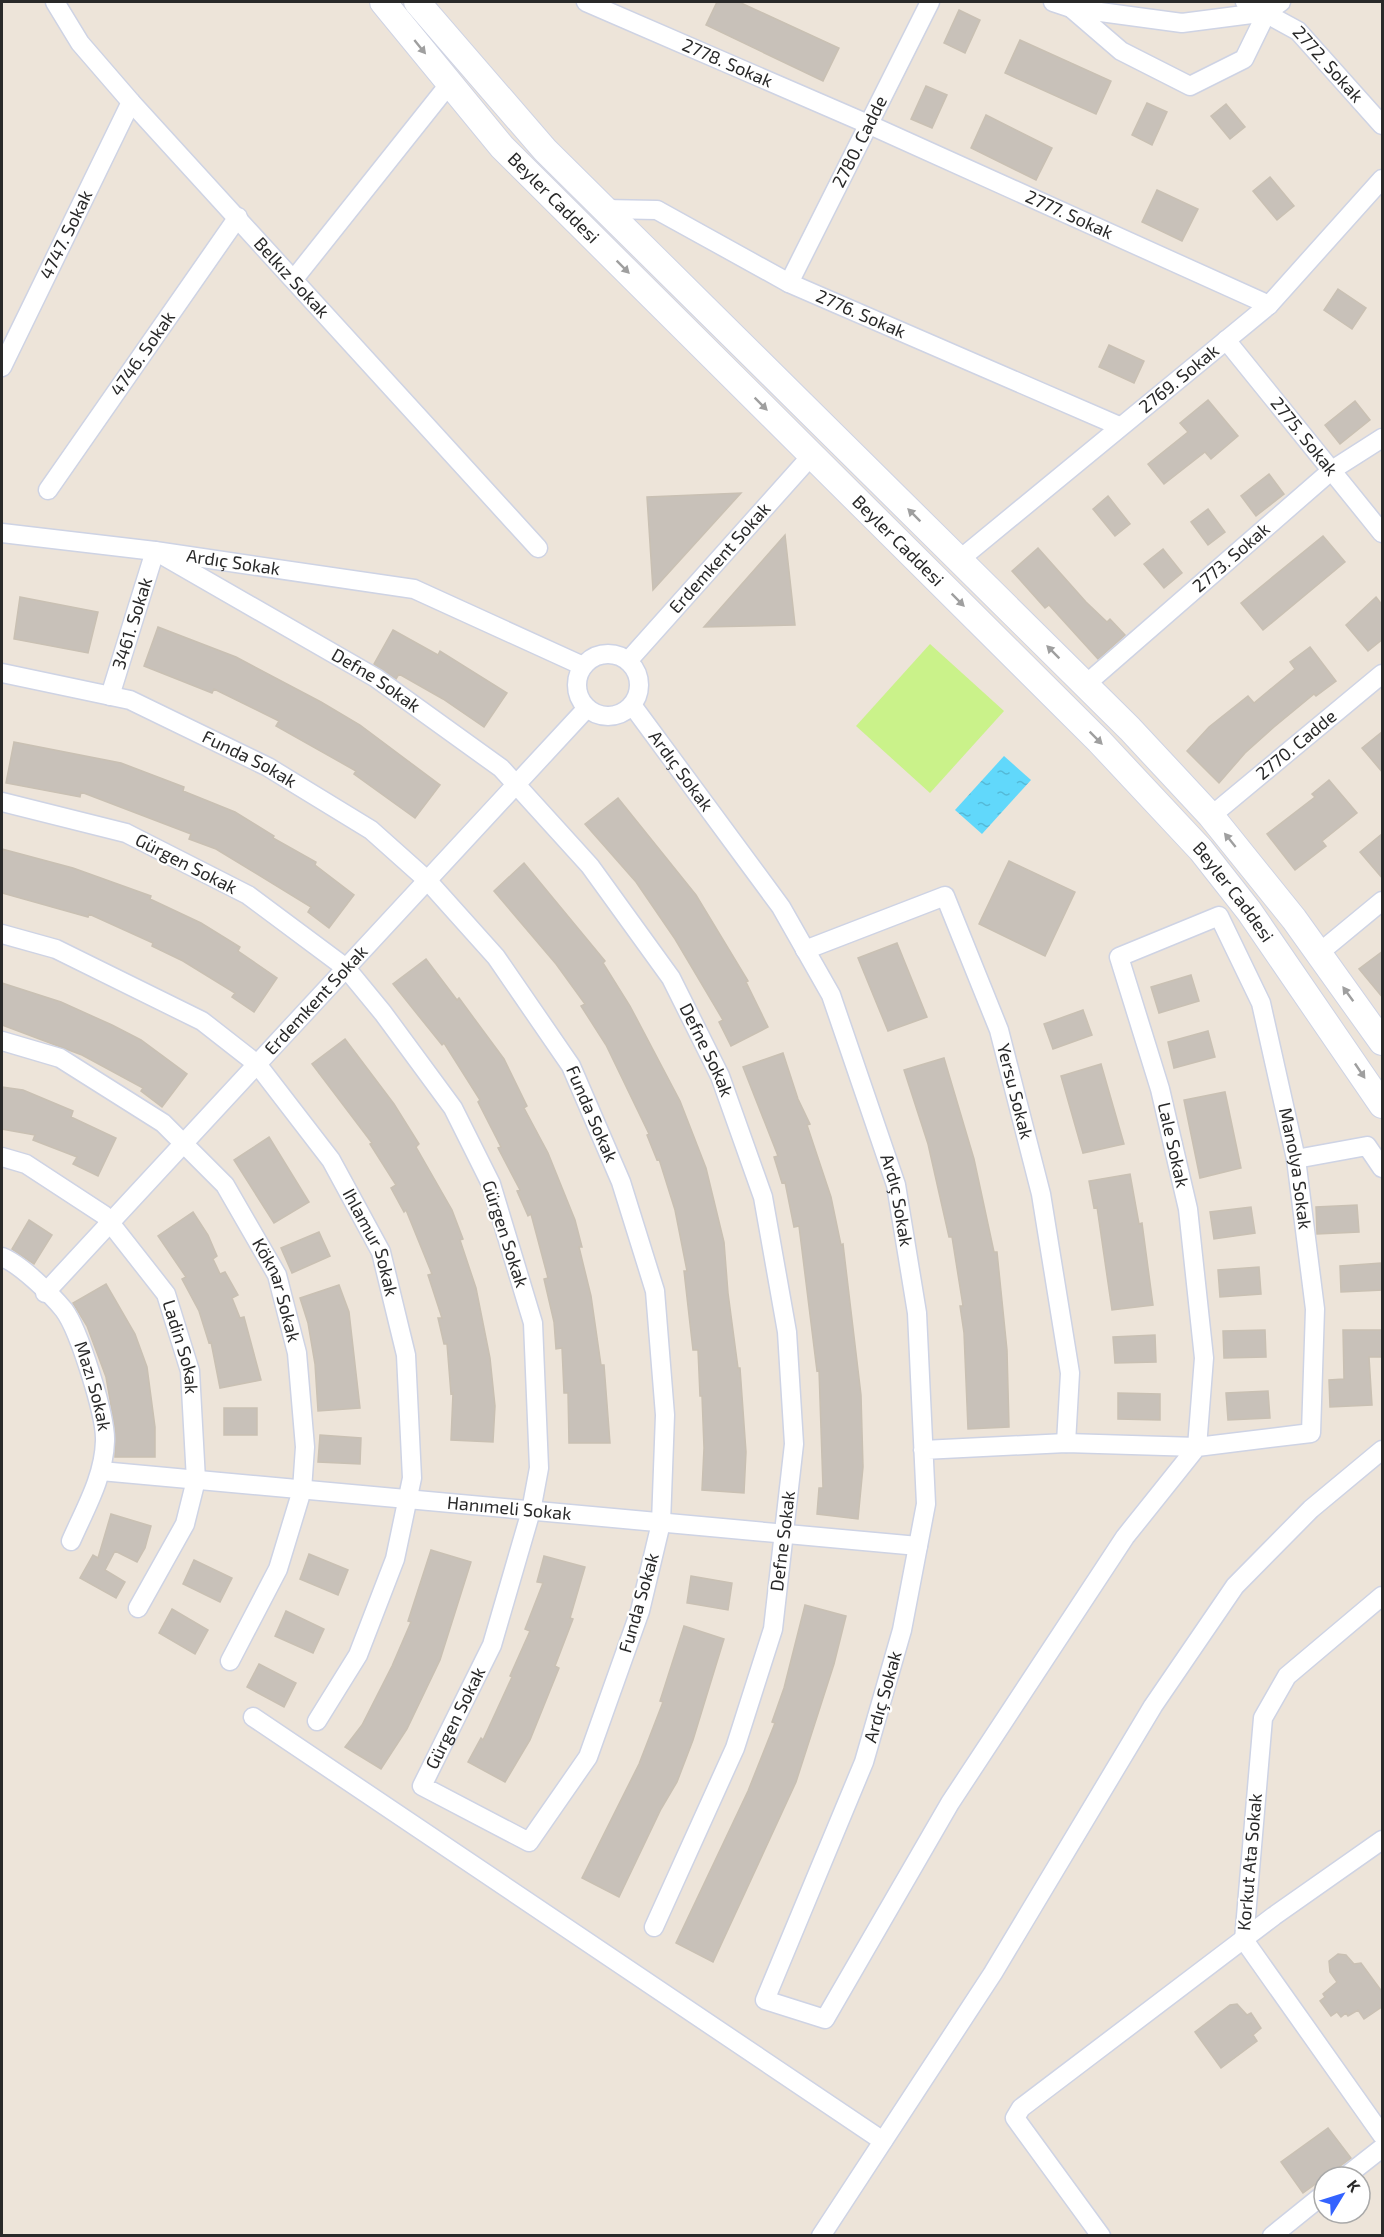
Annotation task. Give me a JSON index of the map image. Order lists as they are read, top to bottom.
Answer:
{
  "streets": {
    "main road": ["Beyler Caddesi"],
    "street": [
      "2778. Sokak",
      "2772. Sokak",
      "2780. Cadde",
      "2777. Sokak",
      "4747. Sokak",
      "Belkız Sokak",
      "2776. Sokak",
      "4746. Sokak",
      "2769. Sokak",
      "2775. Sokak",
      "Erdemkent Sokak",
      "2773. Sokak",
      "Ardıç Sokak",
      "3461. Sokak",
      "Defne Sokak",
      "2770. Cadde",
      "Funda Sokak",
      "Gürgen Sokak",
      "Yersu Sokak",
      "Lale Sokak",
      "Manolya Sokak",
      "Ihlamur Sokak",
      "Köknar Sokak",
      "Ladin Sokak",
      "Mazı Sokak",
      "Hanımeli Sokak",
      "Korkut Ata Sokak"
    ]
  },
  "crossings": [
    ["2778. Sokak", "2780. Cadde"],
    ["2778. Sokak", "2777. Sokak"],
    ["2780. Cadde", "2777. Sokak"],
    ["2780. Cadde", "2776. Sokak"],
    ["Beyler Caddesi", "2776. Sokak"],
    ["Beyler Caddesi", "2769. Sokak"],
    ["Beyler Caddesi", "Erdemkent Sokak"],
    ["Beyler Caddesi", "2773. Sokak"],
    ["Beyler Caddesi", "2770. Cadde"],
    ["2777. Sokak", "2769. Sokak"],
    ["4747. Sokak", "Belkız Sokak"],
    ["Belkız Sokak", "4746. Sokak"],
    ["2776. Sokak", "2769. Sokak"],
    ["2769. Sokak", "2775. Sokak"],
    ["2775. Sokak", "2773. Sokak"],
    ["Erdemkent Sokak", "Ardıç Sokak"],
    ["Erdemkent Sokak", "Defne Sokak"],
    ["Erdemkent Sokak", "Funda Sokak"],
    ["Erdemkent Sokak", "Gürgen Sokak"],
    ["Erdemkent Sokak", "Ihlamur Sokak"],
    ["Erdemkent Sokak", "Köknar Sokak"],
    ["Erdemkent Sokak", "Ladin Sokak"],
    ["Erdemkent Sokak", "Mazı Sokak"],
    ["Ardıç Sokak", "3461. Sokak"],
    ["Ardıç Sokak", "Defne Sokak"],
    ["Ardıç Sokak", "Yersu Sokak"],
    ["Ardıç Sokak", "Lale Sokak"],
    ["Ardıç Sokak", "Manolya Sokak"],
    ["Ardıç Sokak", "Hanımeli Sokak"],
    ["3461. Sokak", "Defne Sokak"],
    ["3461. Sokak", "Funda Sokak"],
    ["Defne Sokak", "Hanımeli Sokak"],
    ["Funda Sokak", "Gürgen Sokak"],
    ["Funda Sokak", "Hanımeli Sokak"],
    ["Gürgen Sokak", "Hanımeli Sokak"],
    ["Lale Sokak", "Manolya Sokak"],
    ["Ihlamur Sokak", "Hanımeli Sokak"],
    ["Köknar Sokak", "Hanımeli Sokak"],
    ["Ladin Sokak", "Hanımeli Sokak"],
    ["Mazı Sokak", "Hanımeli Sokak"]
  ],
  "north": "top right"
}
